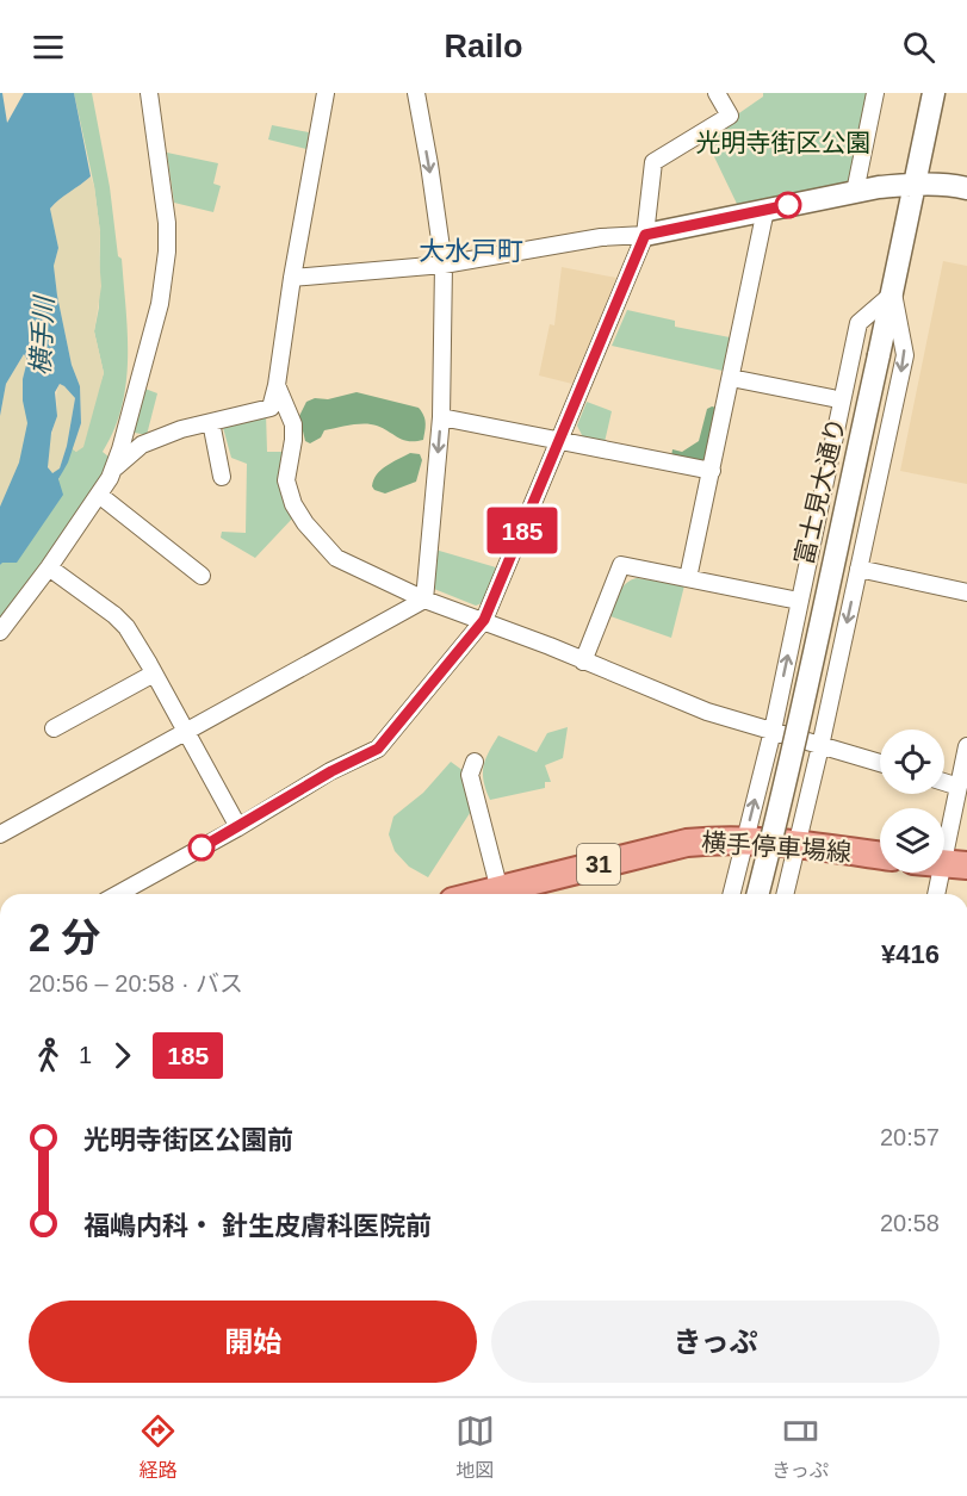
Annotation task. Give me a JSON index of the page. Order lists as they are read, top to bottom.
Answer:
{
  "streets": {
    "main road": ["横手停車場線", "31"],
    "street": ["富士見大通り"]
  },
  "districts": ["大水戸町"],
  "water": ["横手川"],
  "parks": ["光明寺街区公園"],
  "lines": ["bus line 185"],
  "page": {
    "header": "Railo",
    "on_map": "185",
    "heading": ["2 分", "20:56 – 20:58 · バス", "¥416"],
    "legs": ["1", "185"],
    "list": [
      {
        "name": "光明寺街区公園前",
        "value": "20:57"
      },
      {
        "name": "福嶋内科・ 針生皮膚科医院前",
        "value": "20:58"
      }
    ],
    "buttons": ["開始", "きっぷ"],
    "tabs": ["経路", "地図", "きっぷ"]
  }
}
